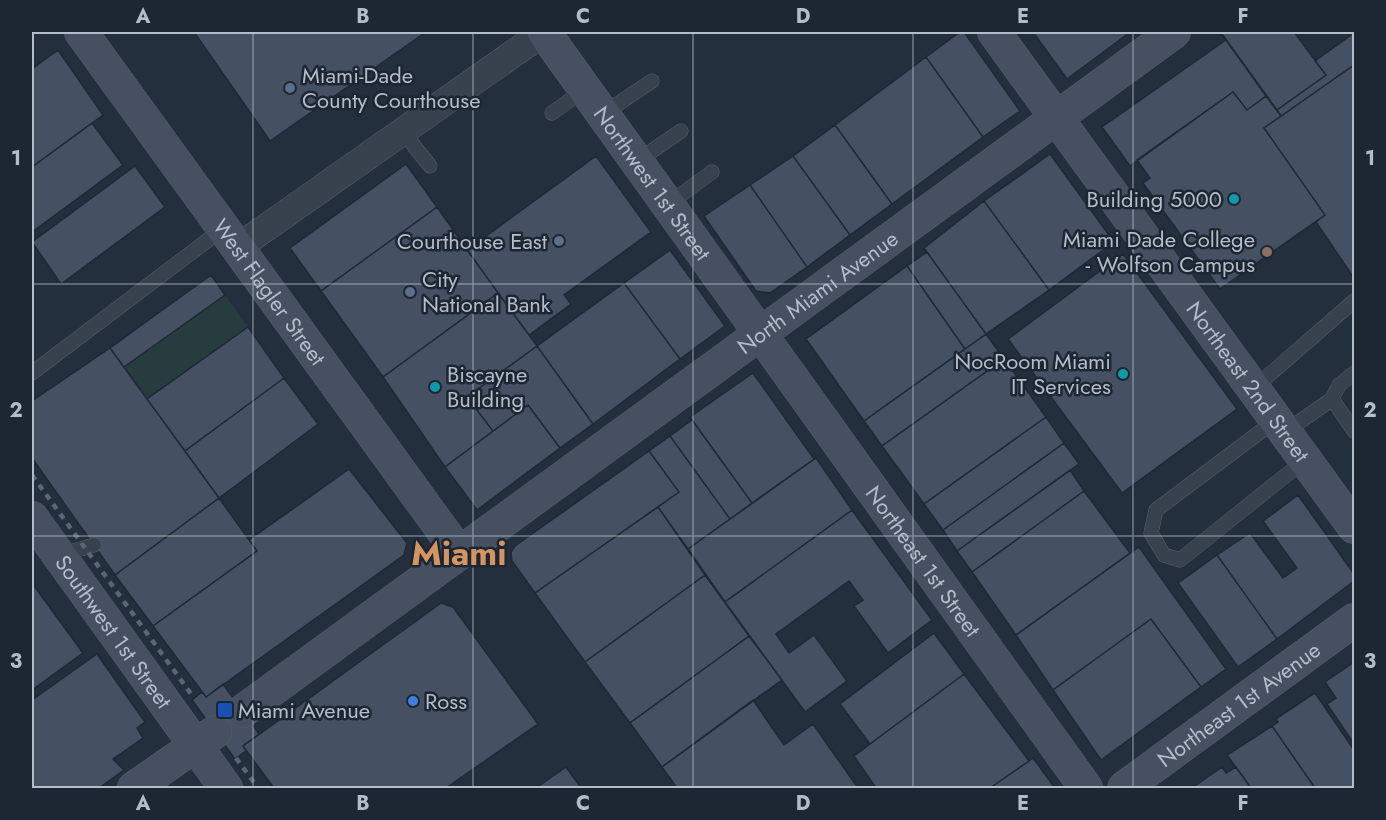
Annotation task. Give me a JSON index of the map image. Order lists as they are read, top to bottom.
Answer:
{
  "streets": {
    "main road": [
      "Northwest 1st Street",
      "West Flagler Street",
      "North Miami Avenue",
      "Northeast 2nd Street",
      "Northeast 1st Street",
      "Southwest 1st Street",
      "Northeast 1st Avenue"
    ]
  },
  "crossings": [
    ["Northwest 1st Street", "North Miami Avenue"],
    ["Northwest 1st Street", "Northeast 1st Street"],
    ["West Flagler Street", "North Miami Avenue"],
    ["North Miami Avenue", "Northeast 2nd Street"],
    ["North Miami Avenue", "Northeast 1st Street"]
  ],
  "districts": ["Miami"],
  "places": {
    "other": [
      "Miami-Dade County Courthouse",
      "Building 5000",
      "Courthouse East",
      "Miami Dade College - Wolfson Campus",
      "City National Bank",
      "NocRoom Miami IT Services",
      "Biscayne Building",
      "Ross"
    ],
    "transit": ["Miami Avenue"]
  },
  "grid": {
    "columns": [
      "A",
      "B",
      "C",
      "D",
      "E",
      "F"
    ],
    "rows": ["1", "2", "3"]
  }
}
